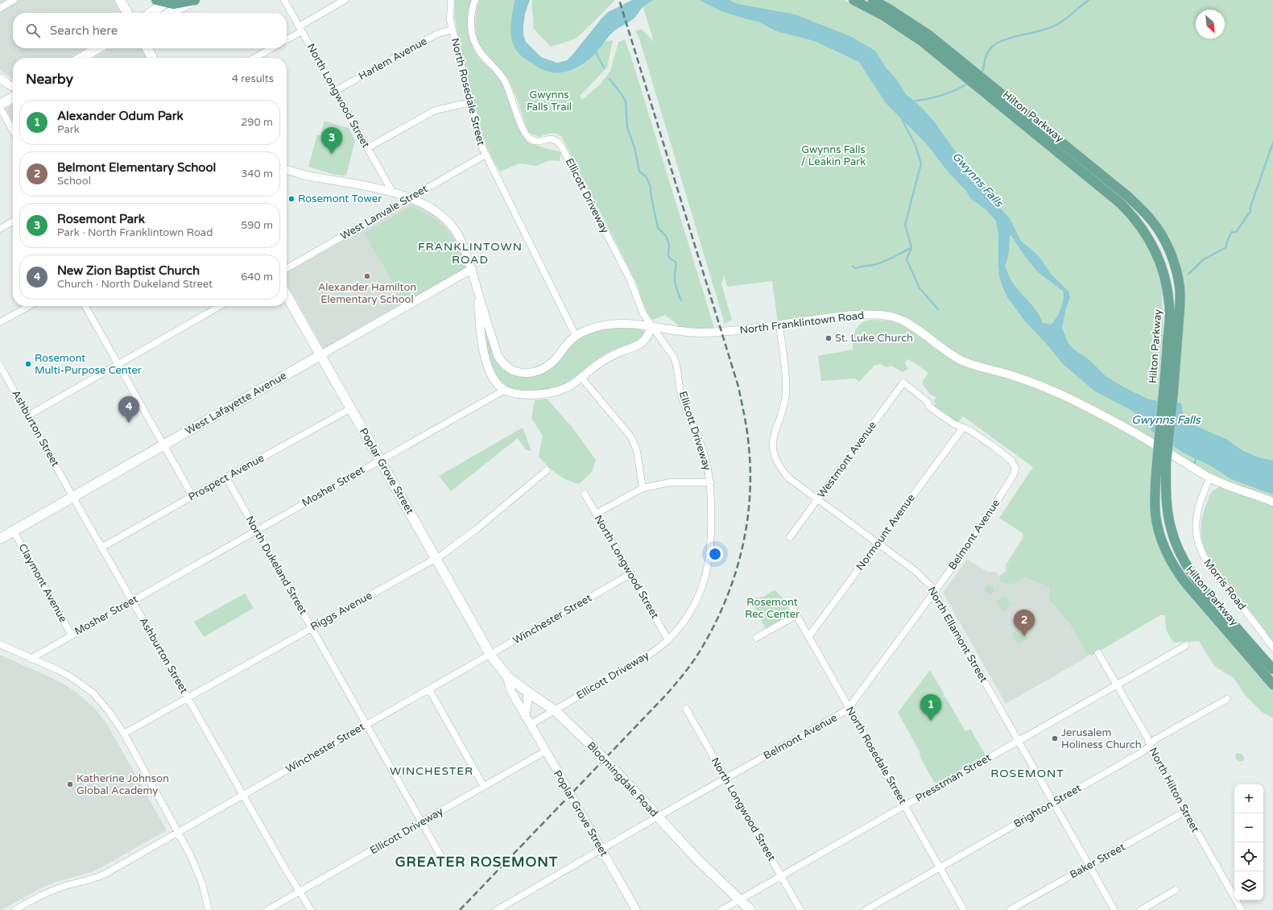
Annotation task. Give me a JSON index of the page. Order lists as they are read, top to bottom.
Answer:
{
  "streets": {
    "main road": [
      "Hilton Parkway",
      "West Lafayette Avenue",
      "Poplar Grove Street",
      "Bloomingdale Road"
    ],
    "street": [
      "Harlem Avenue",
      "North Rosedale Street",
      "North Longwood Street",
      "Ellicott Driveway",
      "West Lanvale Street",
      "North Franklintown Road",
      "Ashburton Street",
      "Westmont Avenue",
      "Prospect Avenue",
      "Mosher Street",
      "Normount Avenue",
      "Belmont Avenue",
      "North Dukeland Street",
      "Claymont Avenue",
      "Morris Road",
      "Riggs Avenue",
      "Winchester Street",
      "North Ellamont Street",
      "Presstman Street",
      "North Hilton Street",
      "Brighton Street",
      "Baker Street"
    ]
  },
  "crossings": [
    ["Harlem Avenue", "North Rosedale Street"],
    ["Harlem Avenue", "North Longwood Street"],
    ["North Rosedale Street", "West Lanvale Street"],
    ["North Rosedale Street", "North Franklintown Road"],
    ["North Rosedale Street", "Normount Avenue"],
    ["North Rosedale Street", "Belmont Avenue"],
    ["North Rosedale Street", "Presstman Street"],
    ["North Rosedale Street", "Brighton Street"],
    ["North Longwood Street", "Ellicott Driveway"],
    ["North Longwood Street", "North Franklintown Road"],
    ["North Longwood Street", "Belmont Avenue"],
    ["North Longwood Street", "Winchester Street"],
    ["North Longwood Street", "Presstman Street"],
    ["Ellicott Driveway", "North Franklintown Road"],
    ["Ellicott Driveway", "Ashburton Street"],
    ["Ellicott Driveway", "Poplar Grove Street"],
    ["Ellicott Driveway", "North Dukeland Street"],
    ["Ellicott Driveway", "Bloomingdale Road"],
    ["West Lanvale Street", "North Franklintown Road"],
    ["North Franklintown Road", "West Lafayette Avenue"],
    ["North Franklintown Road", "Mosher Street"],
    ["North Franklintown Road", "Morris Road"],
    ["North Franklintown Road", "North Ellamont Street"],
    ["West Lafayette Avenue", "Ashburton Street"],
    ["West Lafayette Avenue", "Poplar Grove Street"],
    ["West Lafayette Avenue", "Claymont Avenue"],
    ["Ashburton Street", "Prospect Avenue"],
    ["Ashburton Street", "Mosher Street"],
    ["Ashburton Street", "Riggs Avenue"],
    ["Ashburton Street", "Winchester Street"],
    ["Westmont Avenue", "Normount Avenue"],
    ["Westmont Avenue", "Belmont Avenue"],
    ["Westmont Avenue", "North Ellamont Street"],
    ["Poplar Grove Street", "Prospect Avenue"],
    ["Poplar Grove Street", "Mosher Street"],
    ["Poplar Grove Street", "Belmont Avenue"],
    ["Poplar Grove Street", "Riggs Avenue"],
    ["Poplar Grove Street", "Winchester Street"],
    ["Poplar Grove Street", "Bloomingdale Road"],
    ["Prospect Avenue", "North Dukeland Street"],
    ["Mosher Street", "North Dukeland Street"],
    ["Mosher Street", "Claymont Avenue"],
    ["Normount Avenue", "Belmont Avenue"],
    ["Normount Avenue", "North Ellamont Street"],
    ["Belmont Avenue", "North Ellamont Street"],
    ["Belmont Avenue", "Bloomingdale Road"],
    ["North Dukeland Street", "Riggs Avenue"],
    ["North Dukeland Street", "Winchester Street"],
    ["Winchester Street", "Bloomingdale Road"],
    ["North Ellamont Street", "Presstman Street"],
    ["North Ellamont Street", "Brighton Street"],
    ["North Ellamont Street", "Baker Street"],
    ["Presstman Street", "Bloomingdale Road"],
    ["Presstman Street", "North Hilton Street"],
    ["North Hilton Street", "Brighton Street"],
    ["North Hilton Street", "Baker Street"]
  ],
  "districts": [
    "FRANKLINTOWN ROAD",
    "WINCHESTER",
    "ROSEMONT",
    "GREATER ROSEMONT"
  ],
  "water": ["Gwynns Falls"],
  "parks": ["Gwynns Falls Trail", "Gwynns Falls / Leakin Park", "Rosemont Rec Center"],
  "places": [
    "Rosemont Tower",
    "Alexander Hamilton Elementary School",
    "St. Luke Church",
    "Rosemont Multi-Purpose Center",
    "Jerusalem Holiness Church",
    "Katherine Johnson Global Academy"
  ],
  "north": "bottom right",
  "page": {
    "search": "Search here",
    "heading": ["Nearby", "4 results"],
    "list": [
      {
        "mark": "1",
        "name": "Alexander Odum Park",
        "note": "Park",
        "value": "290 m"
      },
      {
        "mark": "2",
        "name": "Belmont Elementary School",
        "note": "School",
        "value": "340 m"
      },
      {
        "mark": "3",
        "name": "Rosemont Park",
        "note": "Park · North Franklintown Road",
        "value": "590 m"
      },
      {
        "mark": "4",
        "name": "New Zion Baptist Church",
        "note": "Church · North Dukeland Street",
        "value": "640 m"
      }
    ],
    "pins": [
      "3",
      "4",
      "2",
      "1"
    ],
    "map_buttons": ["+", "−"]
  }
}
